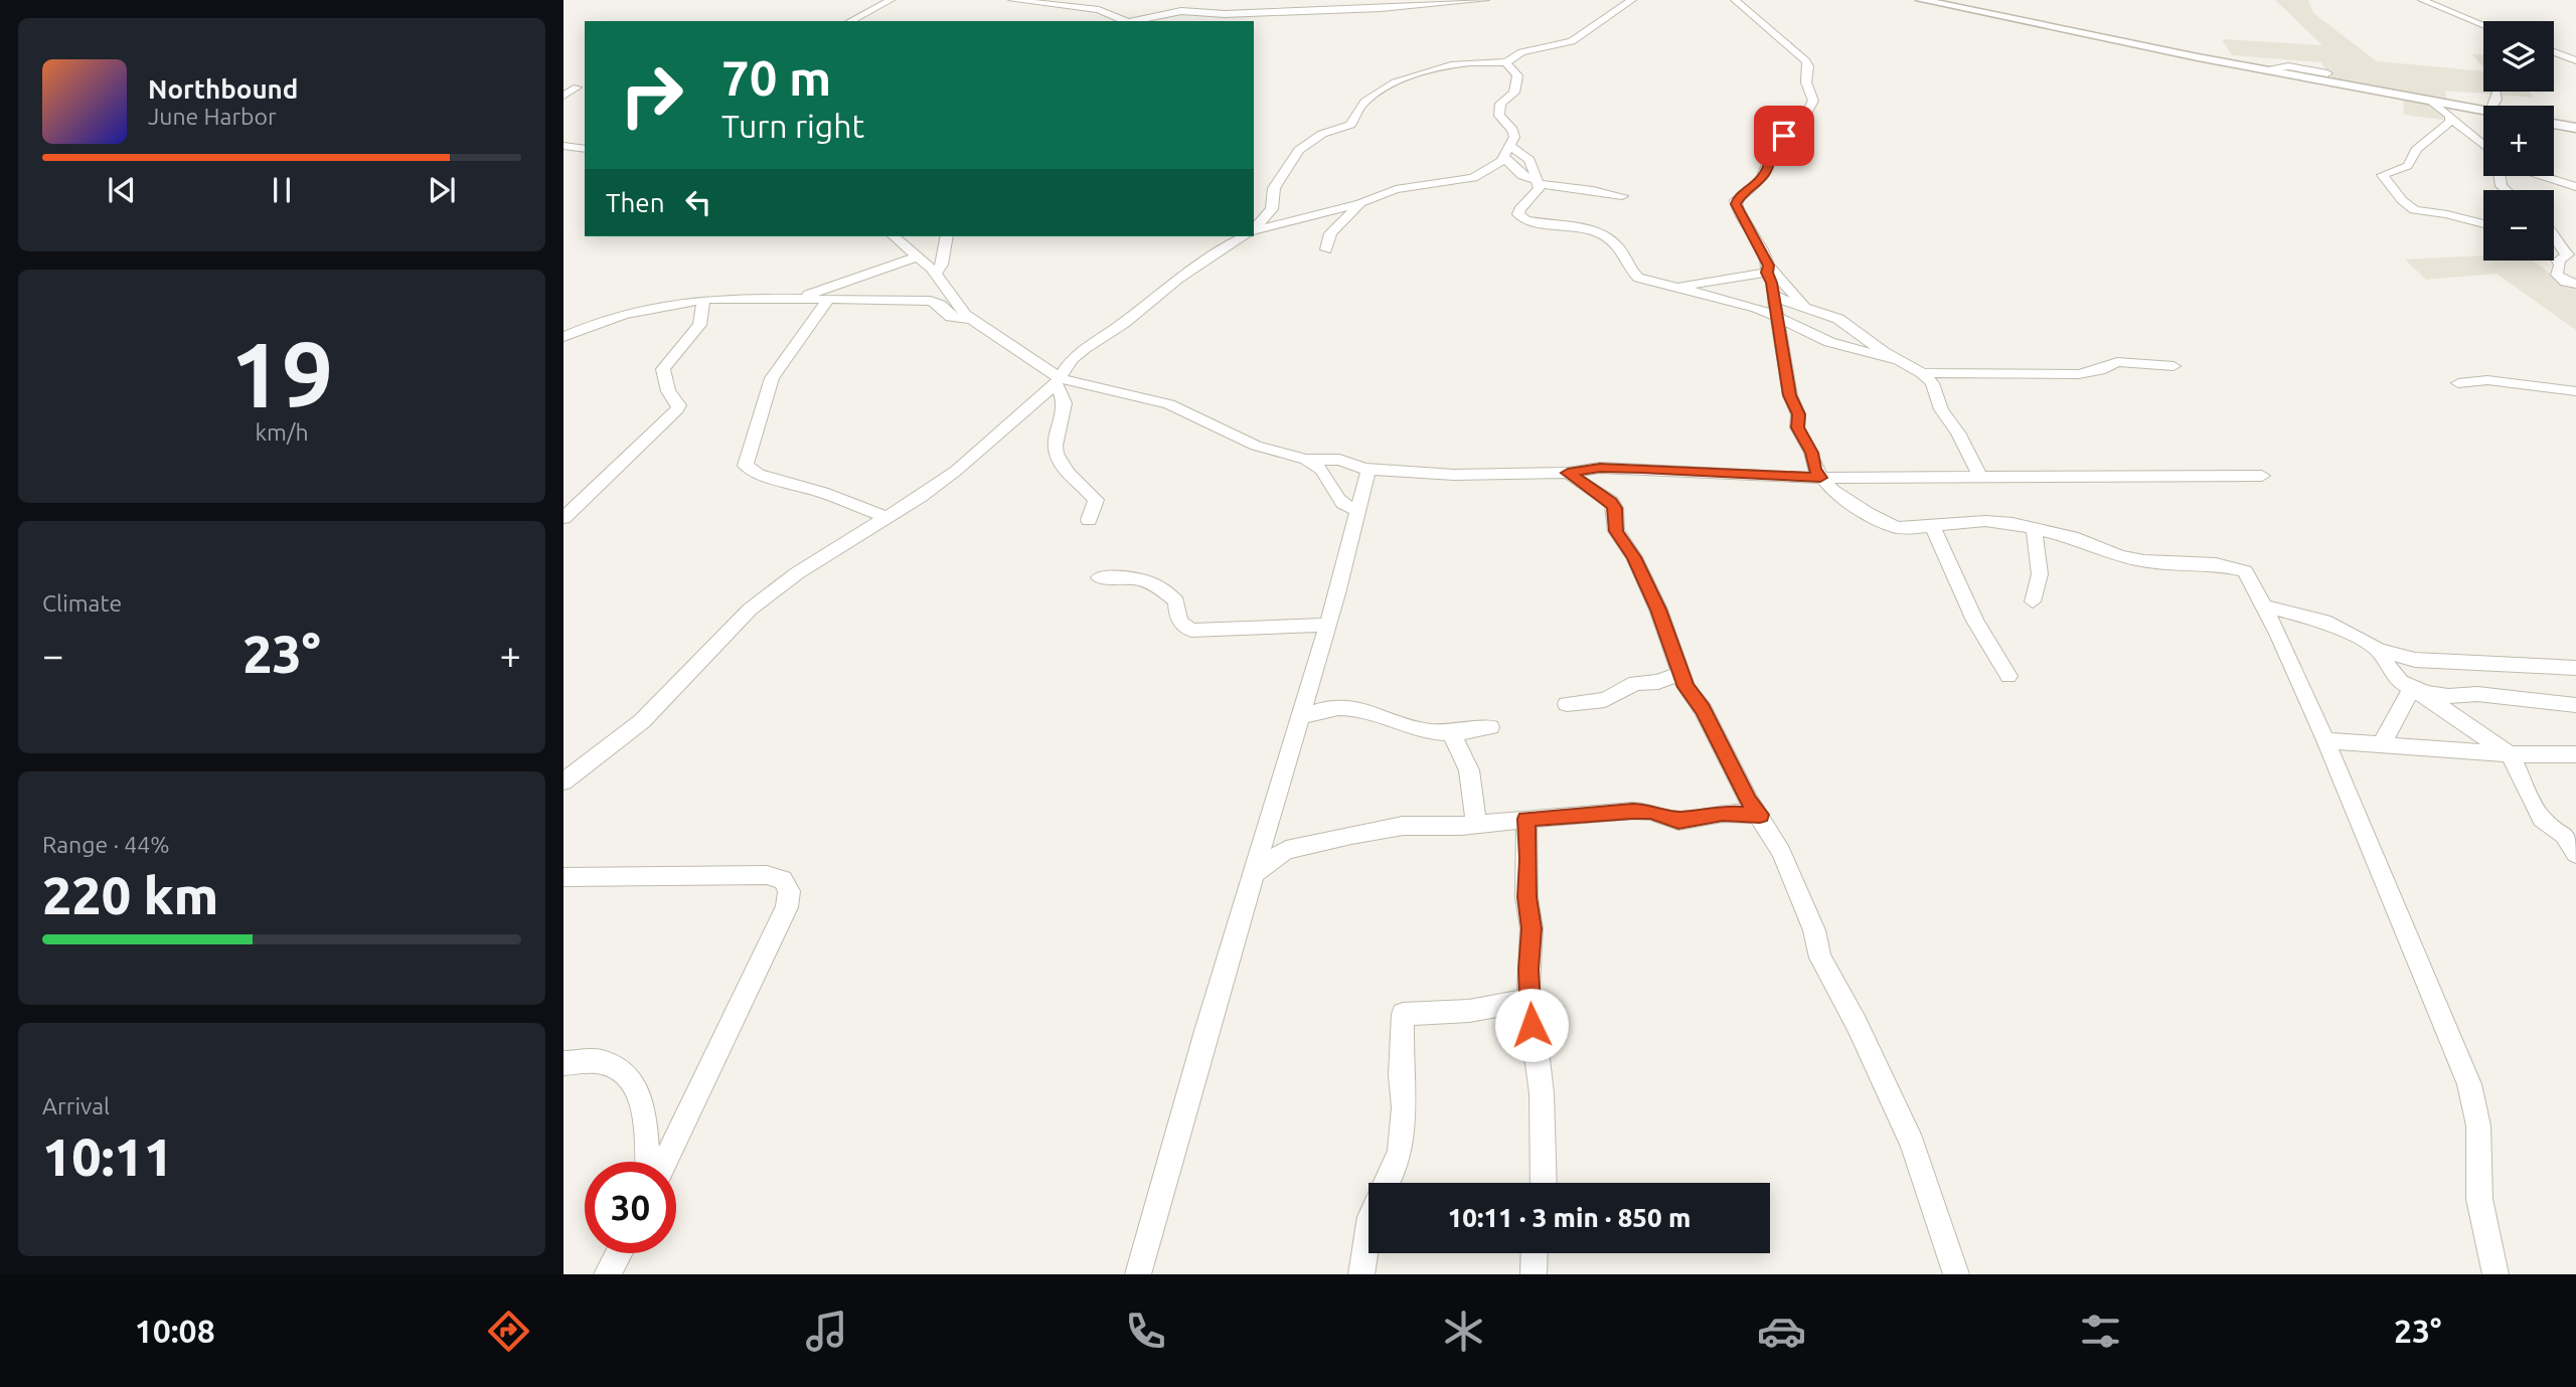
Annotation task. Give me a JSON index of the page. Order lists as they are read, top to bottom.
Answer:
{
  "page": {
    "map_buttons": ["+", "−"],
    "turn": ["70 m", "Turn right"],
    "song": ["Northbound", "June Harbor"],
    "then": "Then",
    "tile": [
      ["19", "km/h"],
      "Climate",
      ["Range · 44%", "220 km"],
      ["Arrival", "10:11"]
    ],
    "heat": ["−", "23°", "+"],
    "limit": "30",
    "trip": "10:11 · 3 min · 850 m",
    "tabs": ["10:08", "23°"]
  }
}
